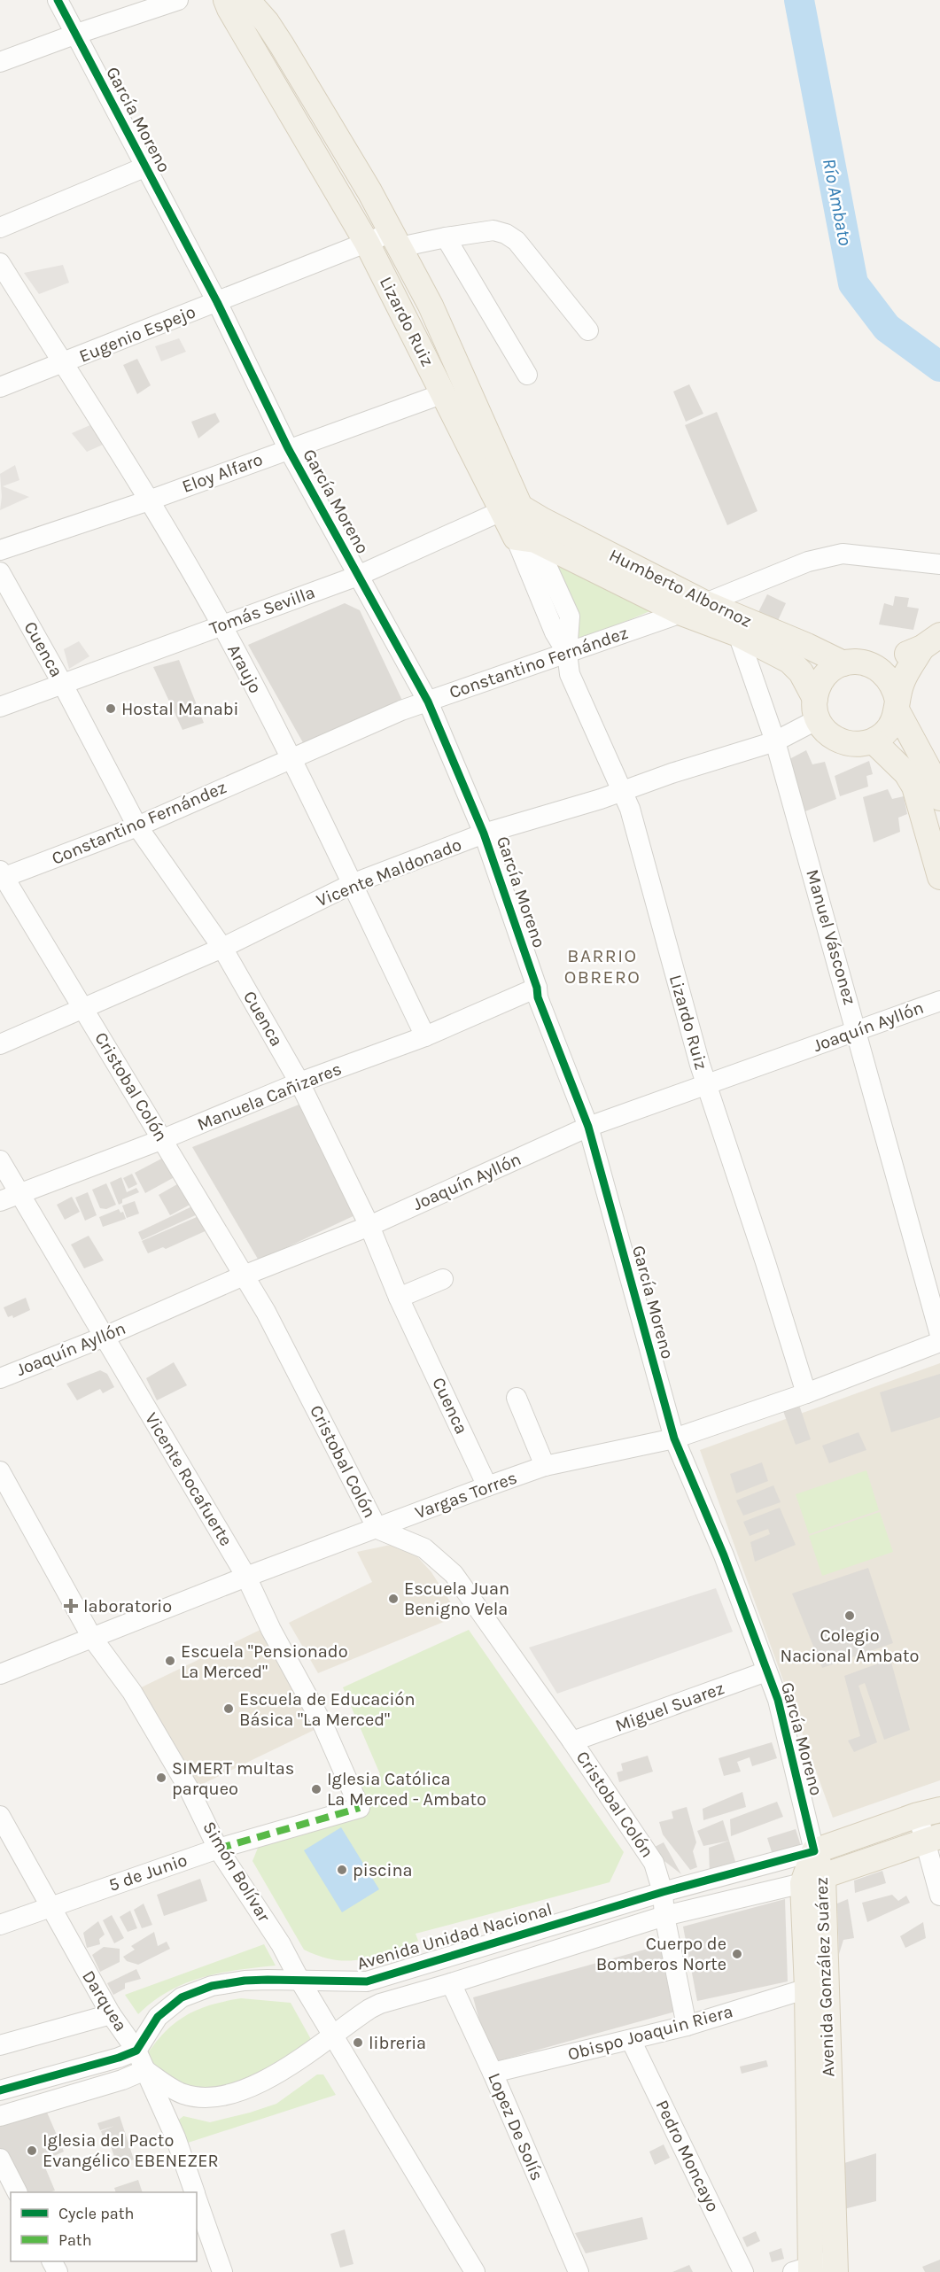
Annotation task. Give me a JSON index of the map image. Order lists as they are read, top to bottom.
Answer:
{
  "streets": {
    "main road": [
      "Lizardo Ruiz",
      "Humberto Albornoz",
      "Avenida Unidad Nacional",
      "Avenida González Suárez"
    ],
    "street": [
      "García Moreno",
      "Eugenio Espejo",
      "Eloy Alfaro",
      "Tomás Sevilla",
      "Cuenca",
      "Constantino Fernández",
      "Araujo",
      "Vicente Maldonado",
      "Manuel Vásconez",
      "Joaquín Ayllón",
      "Cristobal Colón",
      "Manuela Cañizares",
      "Vicente Rocafuerte",
      "Vargas Torres",
      "Miguel Suarez",
      "Simón Bolívar",
      "5 de Junio",
      "Darquea",
      "Obispo Joaquin Riera",
      "Lopez De Solís",
      "Pedro Moncayo"
    ]
  },
  "crossings": [
    ["García Moreno", "Eugenio Espejo"],
    ["García Moreno", "Eloy Alfaro"],
    ["García Moreno", "Tomás Sevilla"],
    ["García Moreno", "Constantino Fernández"],
    ["García Moreno", "Vicente Maldonado"],
    ["García Moreno", "Joaquín Ayllón"],
    ["García Moreno", "Manuela Cañizares"],
    ["García Moreno", "Vargas Torres"],
    ["García Moreno", "Miguel Suarez"],
    ["García Moreno", "Avenida Unidad Nacional"],
    ["García Moreno", "Avenida González Suárez"],
    ["Lizardo Ruiz", "Eugenio Espejo"],
    ["Lizardo Ruiz", "Eloy Alfaro"],
    ["Lizardo Ruiz", "Humberto Albornoz"],
    ["Lizardo Ruiz", "Tomás Sevilla"],
    ["Lizardo Ruiz", "Constantino Fernández"],
    ["Lizardo Ruiz", "Vicente Maldonado"],
    ["Lizardo Ruiz", "Joaquín Ayllón"],
    ["Lizardo Ruiz", "Vargas Torres"],
    ["Eugenio Espejo", "Araujo"],
    ["Eloy Alfaro", "Araujo"],
    ["Humberto Albornoz", "Tomás Sevilla"],
    ["Humberto Albornoz", "Constantino Fernández"],
    ["Humberto Albornoz", "Vicente Maldonado"],
    ["Humberto Albornoz", "Manuel Vásconez"],
    ["Tomás Sevilla", "Cuenca"],
    ["Tomás Sevilla", "Araujo"],
    ["Cuenca", "Constantino Fernández"],
    ["Cuenca", "Vicente Maldonado"],
    ["Cuenca", "Joaquín Ayllón"],
    ["Cuenca", "Manuela Cañizares"],
    ["Cuenca", "Vargas Torres"],
    ["Constantino Fernández", "Araujo"],
    ["Constantino Fernández", "Cristobal Colón"],
    ["Araujo", "Vicente Maldonado"],
    ["Araujo", "Manuela Cañizares"],
    ["Vicente Maldonado", "Manuel Vásconez"],
    ["Vicente Maldonado", "Cristobal Colón"],
    ["Manuel Vásconez", "Joaquín Ayllón"],
    ["Joaquín Ayllón", "Cristobal Colón"],
    ["Joaquín Ayllón", "Vicente Rocafuerte"],
    ["Cristobal Colón", "Manuela Cañizares"],
    ["Cristobal Colón", "Vargas Torres"],
    ["Cristobal Colón", "Miguel Suarez"],
    ["Cristobal Colón", "Avenida Unidad Nacional"],
    ["Cristobal Colón", "Obispo Joaquin Riera"],
    ["Manuela Cañizares", "Vicente Rocafuerte"],
    ["Vicente Rocafuerte", "Vargas Torres"],
    ["Vicente Rocafuerte", "5 de Junio"],
    ["Vargas Torres", "Simón Bolívar"],
    ["Simón Bolívar", "5 de Junio"],
    ["Simón Bolívar", "Avenida Unidad Nacional"],
    ["5 de Junio", "Darquea"],
    ["Avenida Unidad Nacional", "Avenida González Suárez"],
    ["Avenida Unidad Nacional", "Darquea"],
    ["Avenida González Suárez", "Obispo Joaquin Riera"],
    ["Obispo Joaquin Riera", "Lopez De Solís"],
    ["Obispo Joaquin Riera", "Pedro Moncayo"]
  ],
  "districts": ["BARRIO OBRERO"],
  "water": ["Río Ambato"],
  "places": {
    "other": [
      "Hostal Manabi",
      "Escuela Juan Benigno Vela",
      "Colegio Nacional Ambato",
      "Escuela \"Pensionado La Merced\"",
      "Escuela de Educación Básica \"La Merced\"",
      "SIMERT multas parqueo",
      "Iglesia Católica La Merced - Ambato",
      "piscina",
      "Cuerpo de Bomberos Norte",
      "libreria",
      "Iglesia del Pacto Evangélico EBENEZER"
    ],
    "health": ["laboratorio"]
  },
  "legend": ["Cycle path", "Path"]
}
